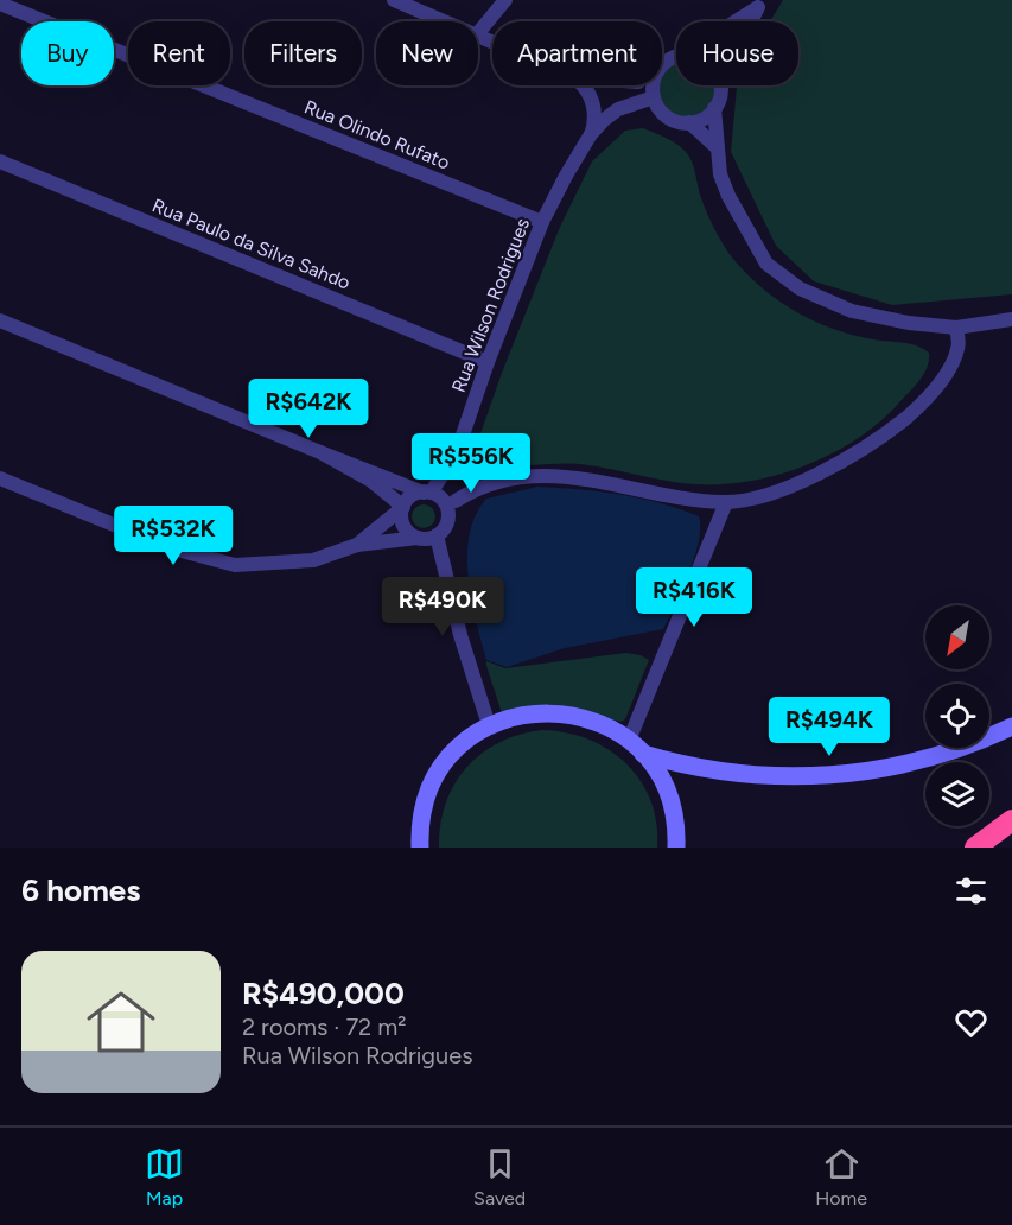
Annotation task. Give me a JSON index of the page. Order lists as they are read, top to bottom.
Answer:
{
  "streets": {
    "street": ["Rua Olindo Rufato", "Rua Paulo da Silva Sahdo", "Rua Wilson Rodrigues"]
  },
  "crossings": [
    ["Rua Olindo Rufato", "Rua Wilson Rodrigues"],
    ["Rua Paulo da Silva Sahdo", "Rua Wilson Rodrigues"]
  ],
  "north": "bottom left",
  "page": {
    "chip": [
      "Buy",
      "Rent",
      "Filters",
      "New",
      "Apartment",
      "House"
    ],
    "price": [
      "R$642K",
      "R$556K",
      "R$532K",
      "R$416K",
      "R$490K",
      "R$494K"
    ],
    "heading": "6 homes",
    "list": [
      {
        "name": "R$490,000",
        "note": "2 rooms · 72 m² · Rua Wilson Rodrigues"
      }
    ],
    "tabs": ["Map", "Saved", "Home"]
  }
}
